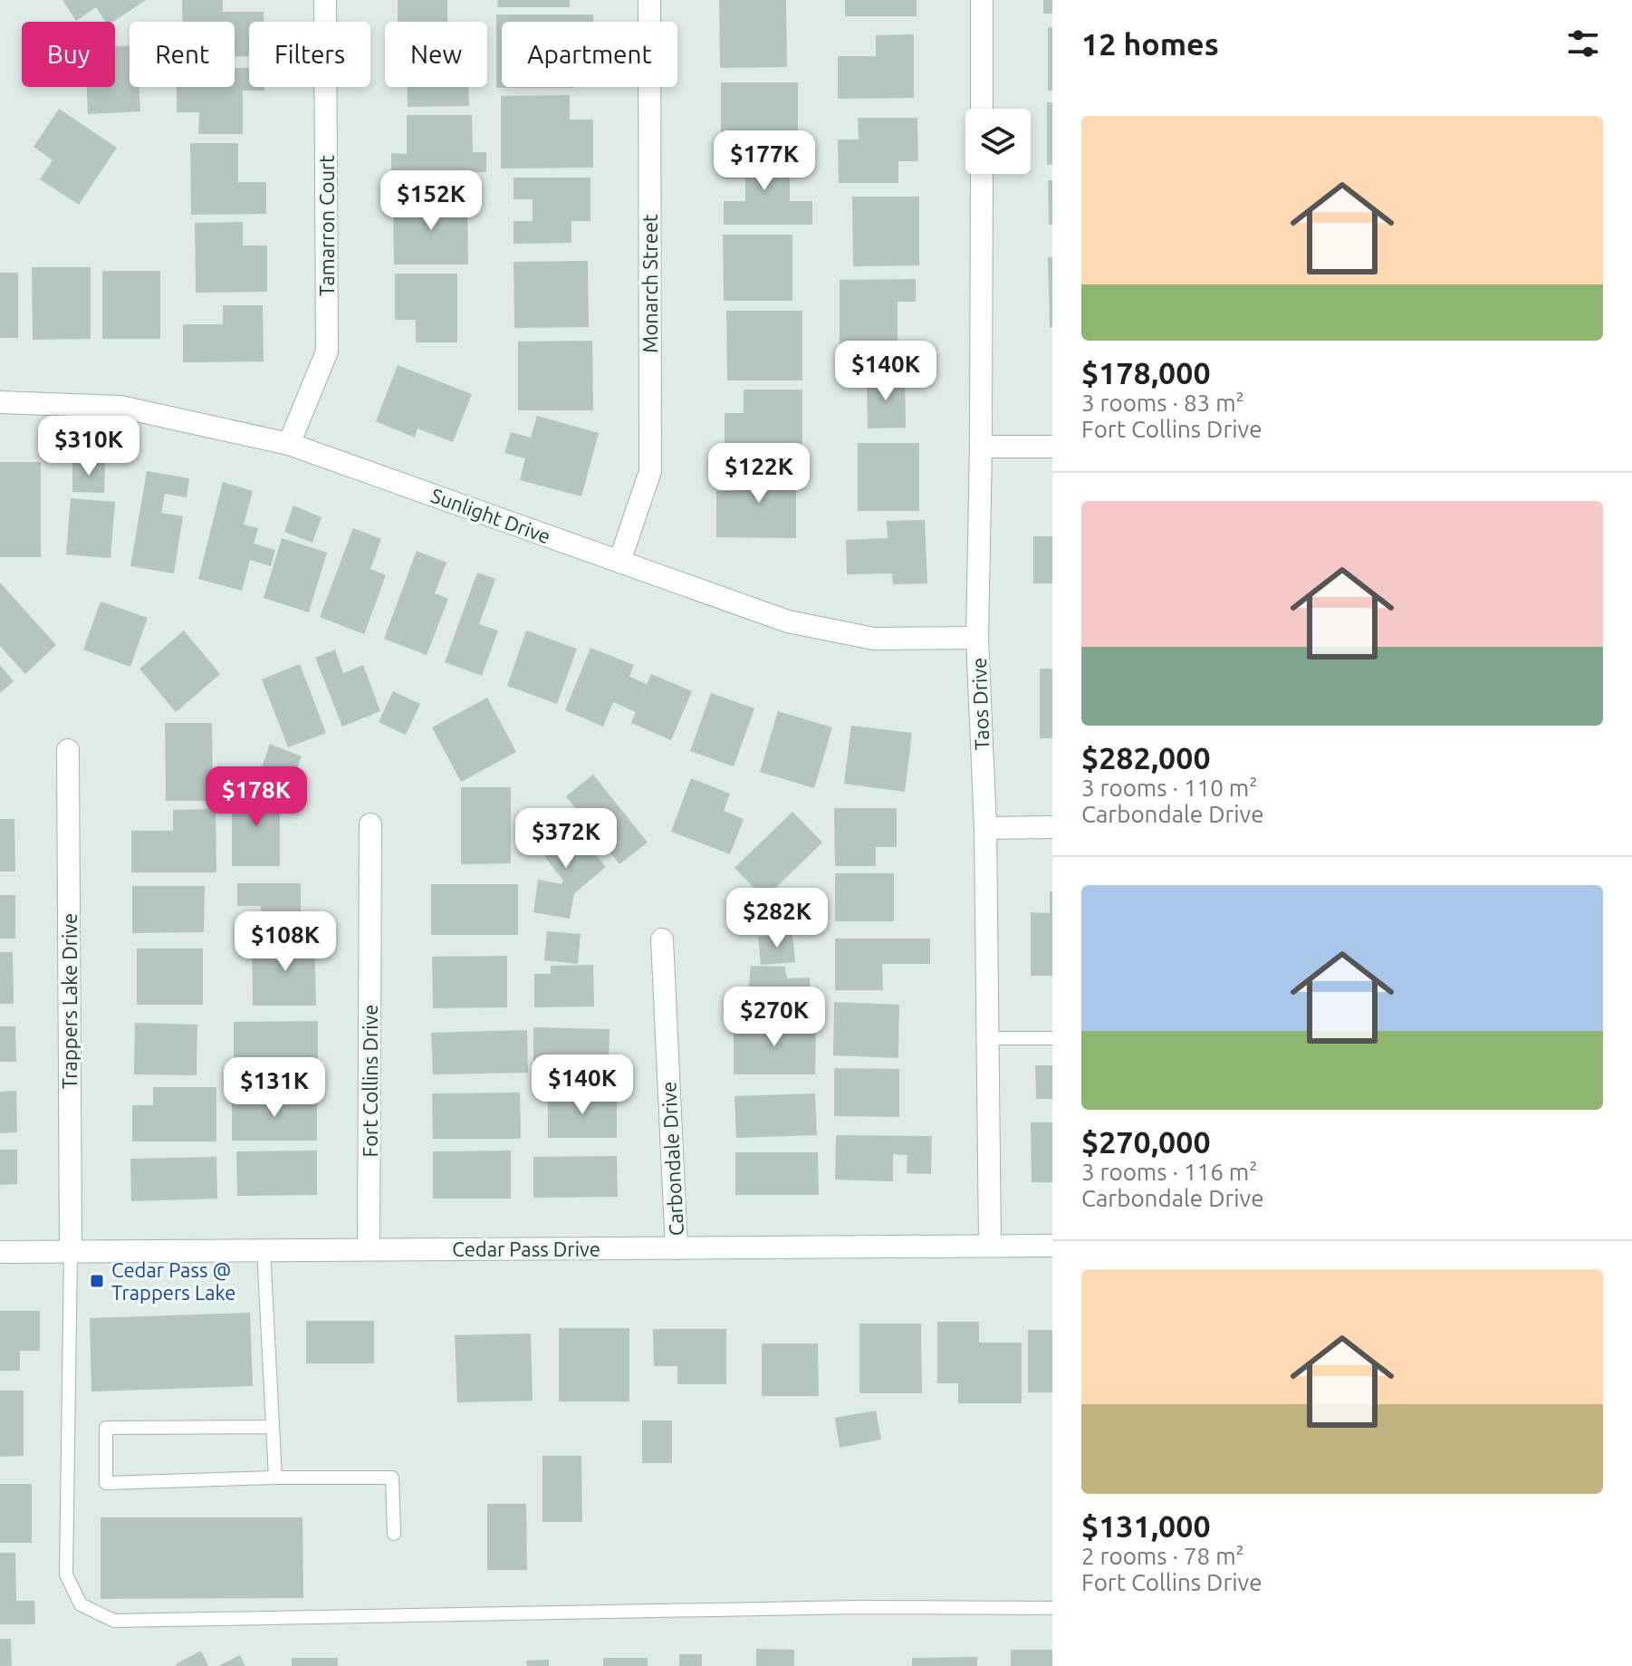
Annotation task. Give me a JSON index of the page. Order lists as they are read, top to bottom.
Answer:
{
  "streets": {
    "street": [
      "Tamarron Court",
      "Monarch Street",
      "Sunlight Drive",
      "Taos Drive",
      "Trappers Lake Drive",
      "Fort Collins Drive",
      "Carbondale Drive",
      "Cedar Pass Drive"
    ]
  },
  "crossings": [
    ["Tamarron Court", "Sunlight Drive"],
    ["Monarch Street", "Sunlight Drive"],
    ["Sunlight Drive", "Taos Drive"],
    ["Taos Drive", "Cedar Pass Drive"],
    ["Trappers Lake Drive", "Cedar Pass Drive"],
    ["Fort Collins Drive", "Cedar Pass Drive"],
    ["Carbondale Drive", "Cedar Pass Drive"]
  ],
  "places": {
    "transit": ["Cedar Pass @ Trappers Lake"]
  },
  "page": {
    "heading": "12 homes",
    "chip": [
      "Buy",
      "Rent",
      "Filters",
      "New",
      "Apartment"
    ],
    "list": [
      {
        "name": "$178,000",
        "note": "3 rooms · 83 m² · Fort Collins Drive"
      },
      {
        "name": "$282,000",
        "note": "3 rooms · 110 m² · Carbondale Drive"
      },
      {
        "name": "$270,000",
        "note": "3 rooms · 116 m² · Carbondale Drive"
      },
      {
        "name": "$131,000",
        "note": "2 rooms · 78 m² · Fort Collins Drive"
      }
    ],
    "price": [
      "$177K",
      "$152K",
      "$140K",
      "$310K",
      "$122K",
      "$178K",
      "$372K",
      "$282K",
      "$108K",
      "$270K",
      "$140K",
      "$131K"
    ]
  }
}
